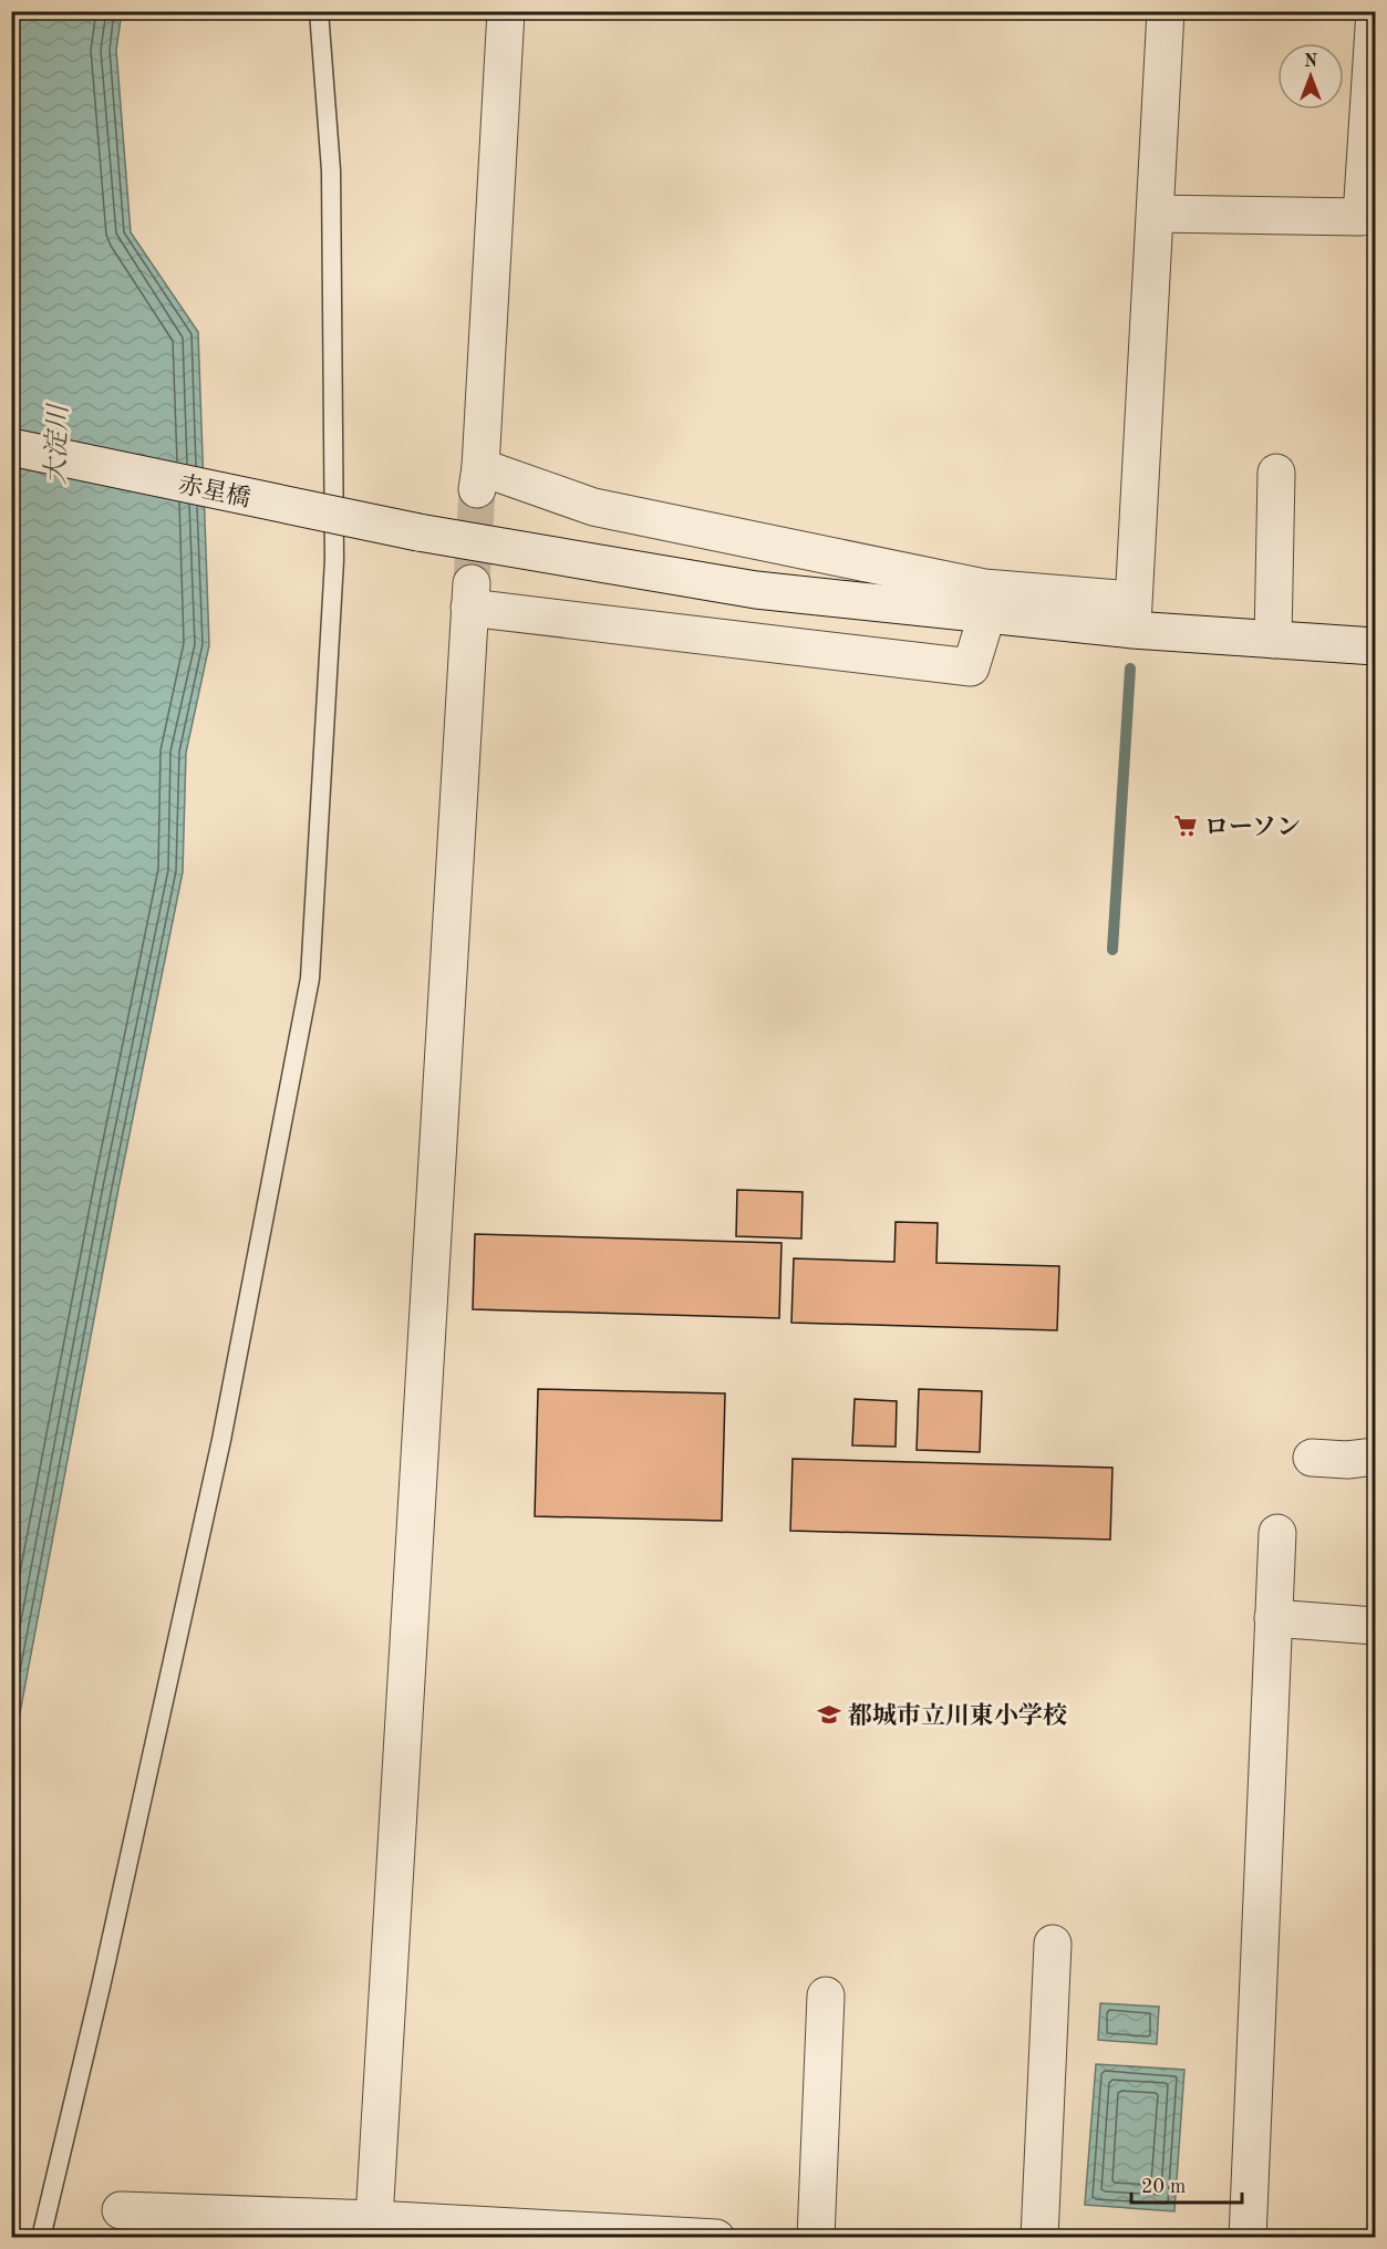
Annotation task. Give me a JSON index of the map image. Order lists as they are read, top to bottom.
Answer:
{
  "streets": {
    "street": ["赤星橋"]
  },
  "water": ["大淀川"],
  "places": {
    "supermarket": ["ローソン"],
    "school or university": ["都城市立川東小学校"]
  },
  "scale_bar": "20 m",
  "north": "top"
}
